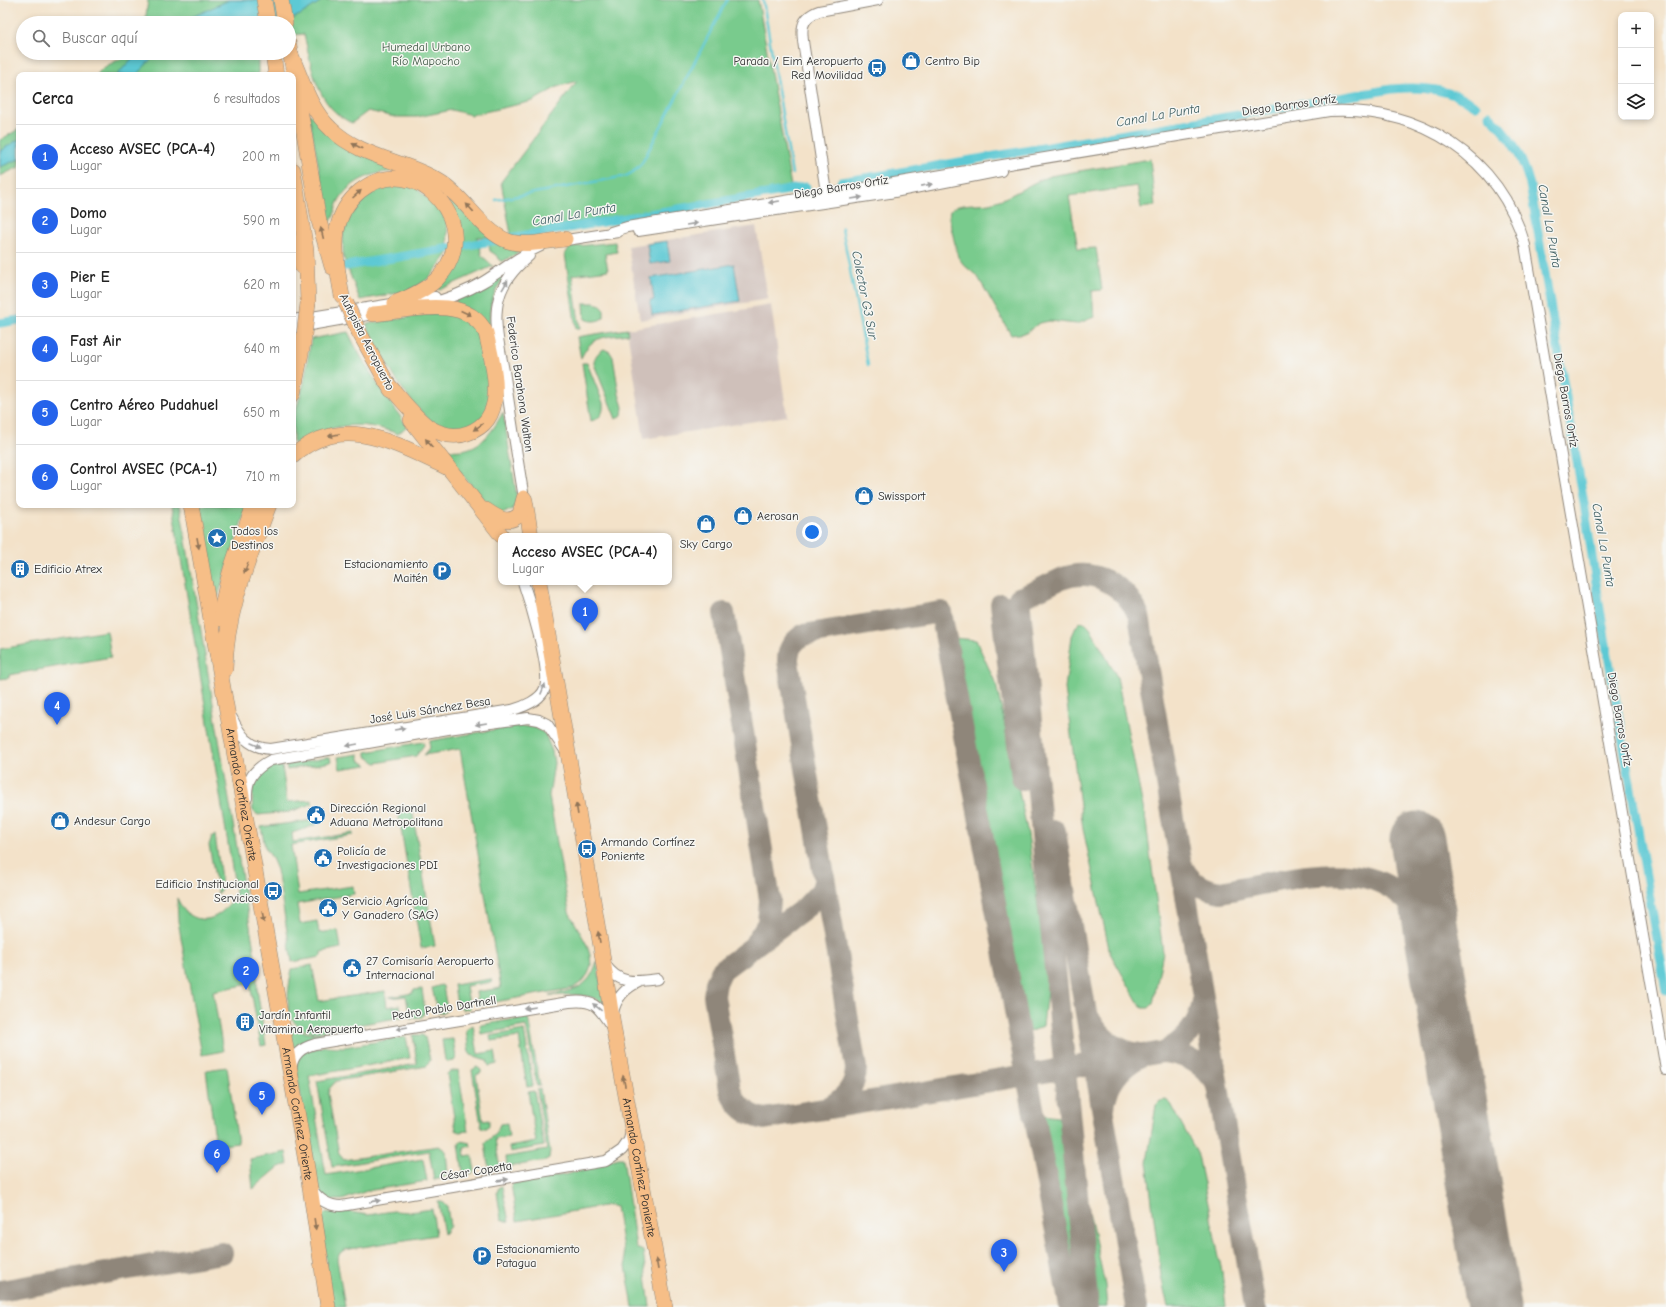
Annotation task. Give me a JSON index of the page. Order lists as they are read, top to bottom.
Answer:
{
  "streets": {
    "highway": ["Autopista Aeropuerto", "Armando Cortínez Oriente", "Armando Cortínez Poniente"],
    "street": [
      "Diego Barros Ortíz",
      "Federico Barahona Walton",
      "José Luis Sánchez Besa",
      "Pedro Pablo Dartnell",
      "César Copetta"
    ]
  },
  "crossings": [
    ["Diego Barros Ortíz", "Federico Barahona Walton"],
    ["José Luis Sánchez Besa", "Armando Cortínez Oriente"],
    ["José Luis Sánchez Besa", "Armando Cortínez Poniente"],
    ["Armando Cortínez Oriente", "Pedro Pablo Dartnell"],
    ["Armando Cortínez Oriente", "César Copetta"],
    ["Pedro Pablo Dartnell", "Armando Cortínez Poniente"],
    ["Armando Cortínez Poniente", "César Copetta"]
  ],
  "one_way": [
    "Federico Barahona Walton",
    "Armando Cortínez Oriente",
    "Pedro Pablo Dartnell",
    "Armando Cortínez Poniente",
    "César Copetta"
  ],
  "water": ["Canal La Punta", "Colector G3 Sur"],
  "parks": ["Humedal Urbano Río Mapocho"],
  "places": {
    "shop": [
      "Centro Bip",
      "Swissport",
      "Aerosan",
      "Sky Cargo",
      "Andesur Cargo"
    ],
    "bus stop": ["Parada / Eim Aeropuerto Red Movilidad", "Armando Cortínez Poniente", "Edificio Institucional Servicios"],
    "place": ["Todos los Destinos"],
    "building": ["Edificio Atrex", "Jardín Infantil Vitamina Aeropuerto"],
    "parking": ["Estacionamiento Maitén", "Estacionamiento Patagua"],
    "public building": [
      "Dirección Regional Aduana Metropolitana",
      "Policía de Investigaciones PDI",
      "Servicio Agrícola Y Ganadero (SAG)",
      "27 Comisaría Aeropuerto Internacional"
    ]
  },
  "page": {
    "map_buttons": ["+", "−"],
    "search": "Buscar aquí",
    "heading": ["Cerca", "6 resultados"],
    "list": [
      {
        "mark": "1",
        "name": "Acceso AVSEC (PCA-4)",
        "note": "Lugar",
        "value": "200 m"
      },
      {
        "mark": "2",
        "name": "Domo",
        "note": "Lugar",
        "value": "590 m"
      },
      {
        "mark": "3",
        "name": "Pier E",
        "note": "Lugar",
        "value": "620 m"
      },
      {
        "mark": "4",
        "name": "Fast Air",
        "note": "Lugar",
        "value": "640 m"
      },
      {
        "mark": "5",
        "name": "Centro Aéreo Pudahuel",
        "note": "Lugar",
        "value": "650 m"
      },
      {
        "mark": "6",
        "name": "Control AVSEC (PCA-1)",
        "note": "Lugar",
        "value": "710 m"
      }
    ],
    "popup": ["Acceso AVSEC (PCA-4)", "Lugar"],
    "pins": [
      "1",
      "4",
      "2",
      "5",
      "6",
      "3"
    ]
  }
}
